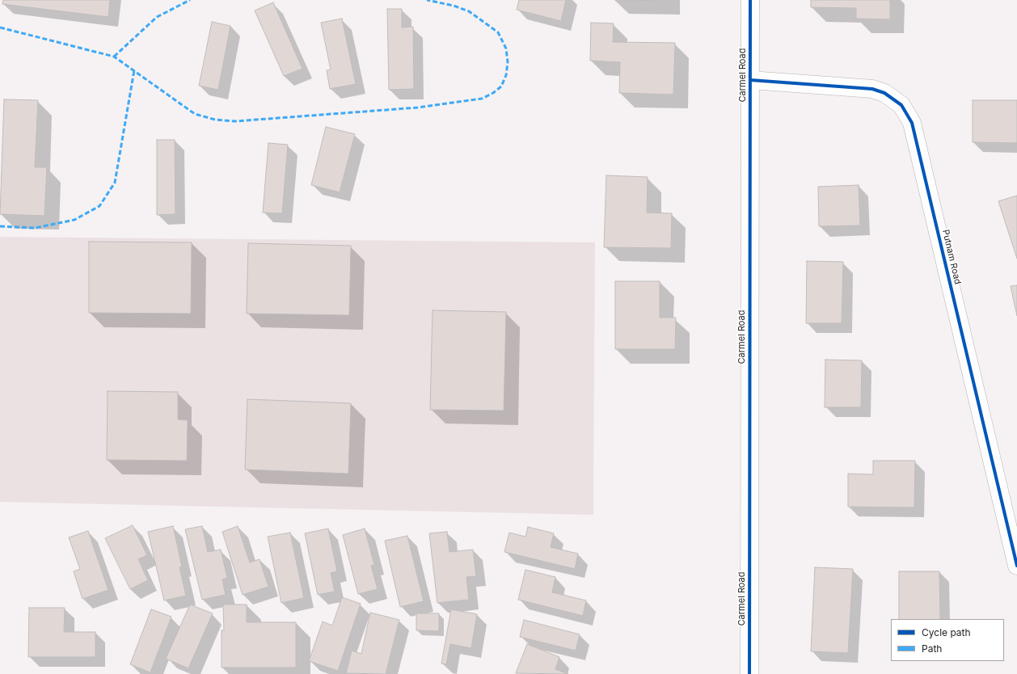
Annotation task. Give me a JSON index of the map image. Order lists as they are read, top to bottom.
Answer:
{
  "streets": {
    "street": ["Carmel Road", "Putnam Road"]
  },
  "crossings": [
    ["Carmel Road", "Putnam Road"]
  ],
  "legend": ["Cycle path", "Path"]
}
